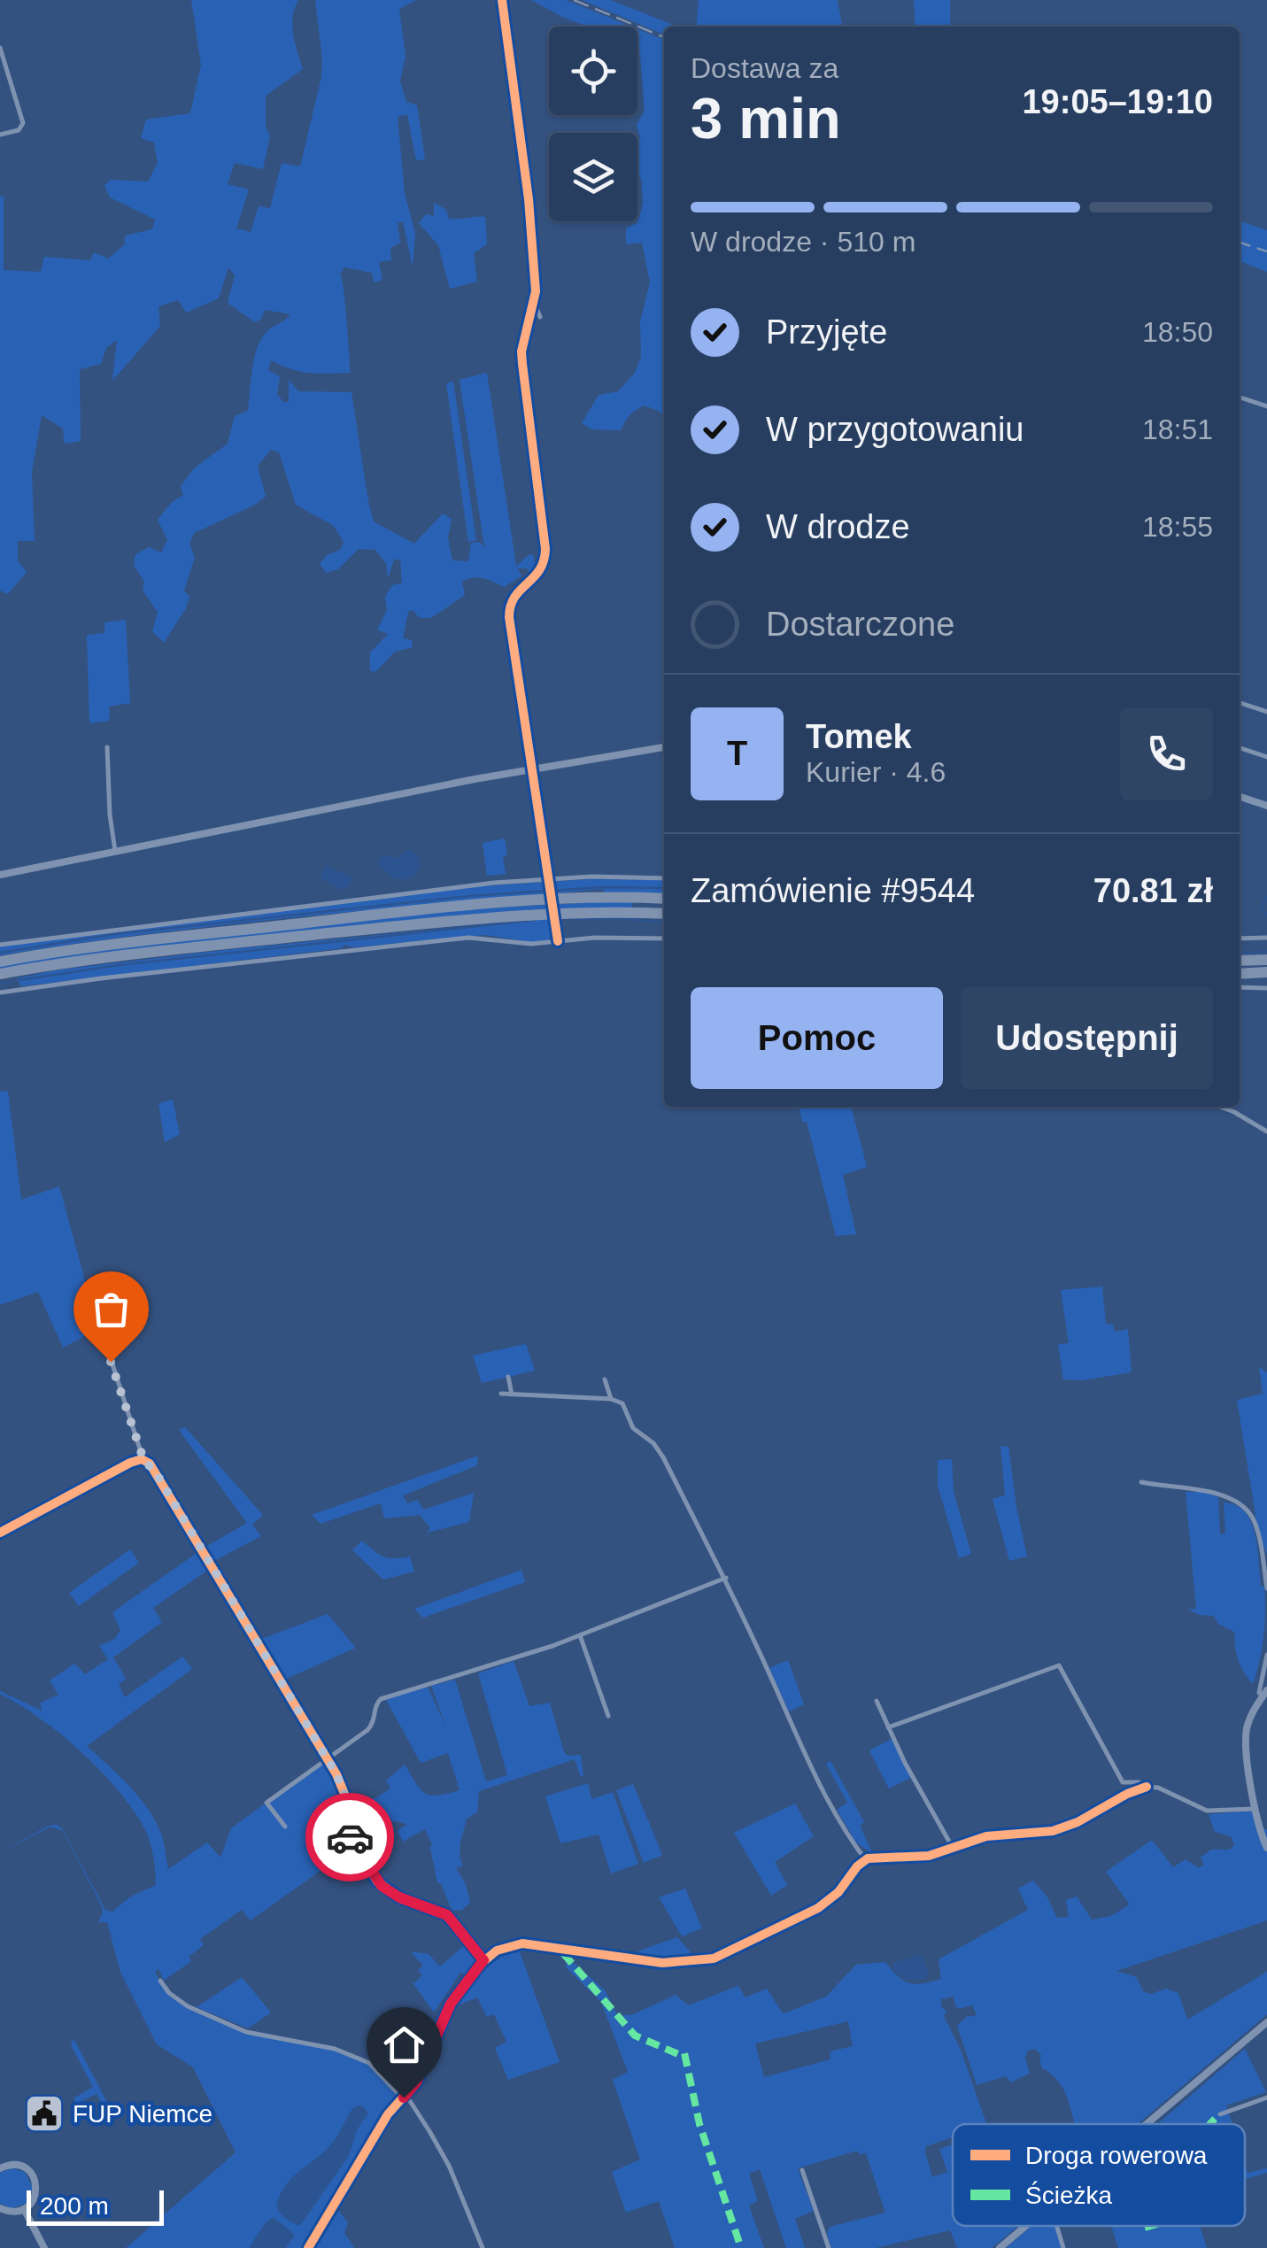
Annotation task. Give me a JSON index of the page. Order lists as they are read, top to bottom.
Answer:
{
  "places": {
    "public building": ["FUP Niemce"]
  },
  "legend": ["Droga rowerowa", "Ścieżka"],
  "scale_bar": "200 m",
  "page": {
    "heading": ["3 min", "Dostawa za", "19:05–19:10"],
    "panel": [
      "Tomek",
      "Kurier · 4.6",
      "Zamówienie #9544",
      "70.81 zł"
    ],
    "bar": "W drodze · 510 m",
    "list": [
      ["Przyjęte", "18:50"],
      ["W przygotowaniu", "18:51"],
      ["W drodze", "18:55"],
      "Dostarczone"
    ],
    "round": "T",
    "buttons": ["Pomoc", "Udostępnij"],
    "scale": "200 m"
  }
}
